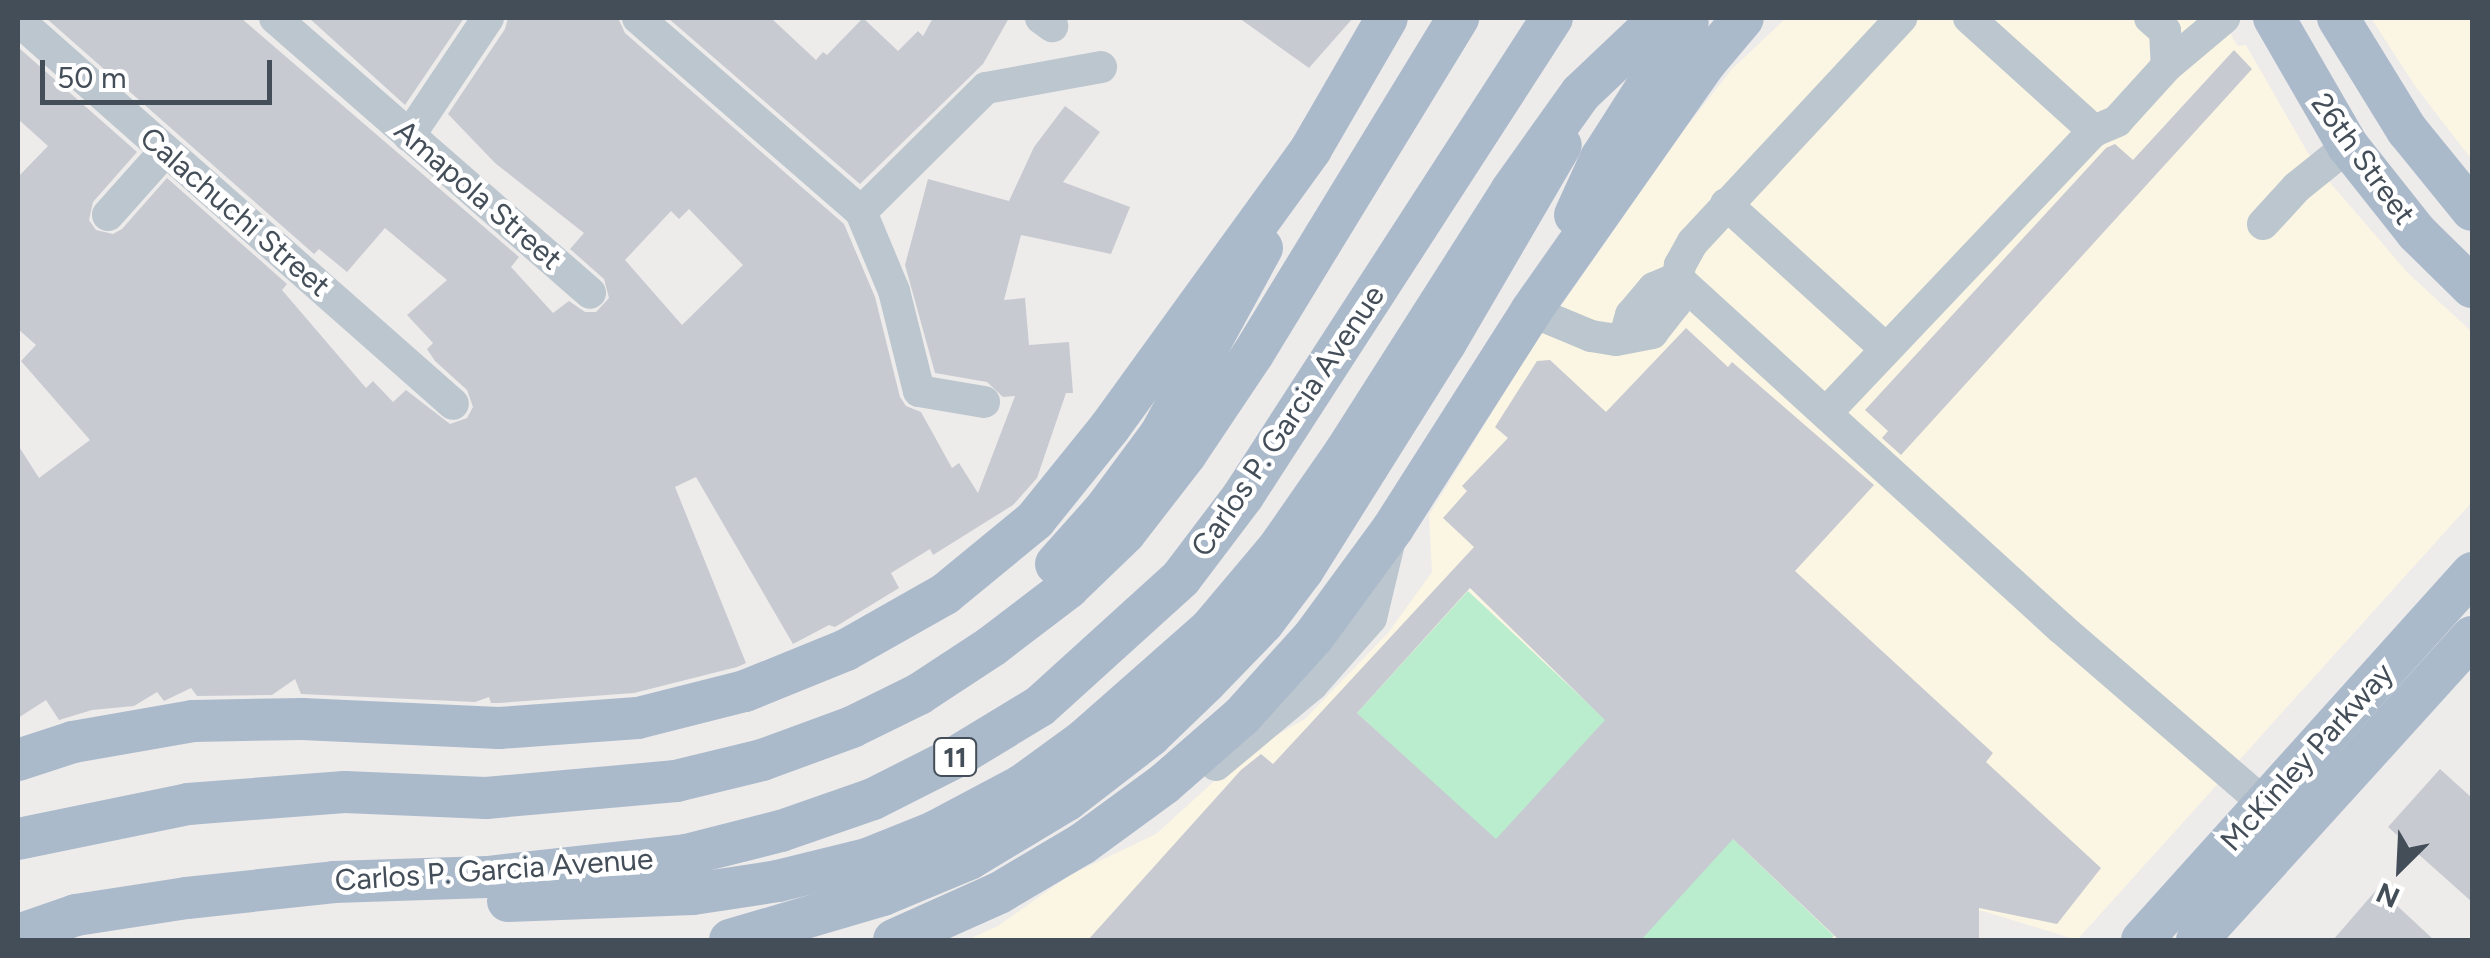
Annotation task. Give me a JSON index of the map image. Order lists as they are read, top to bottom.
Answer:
{
  "streets": {
    "main road": [
      "26th Street",
      "Carlos P. Garcia Avenue",
      "11",
      "McKinley Parkway"
    ],
    "street": ["Amapola Street", "Calachuchi Street"]
  },
  "scale_bar": "50 m",
  "north": "bottom left"
}
